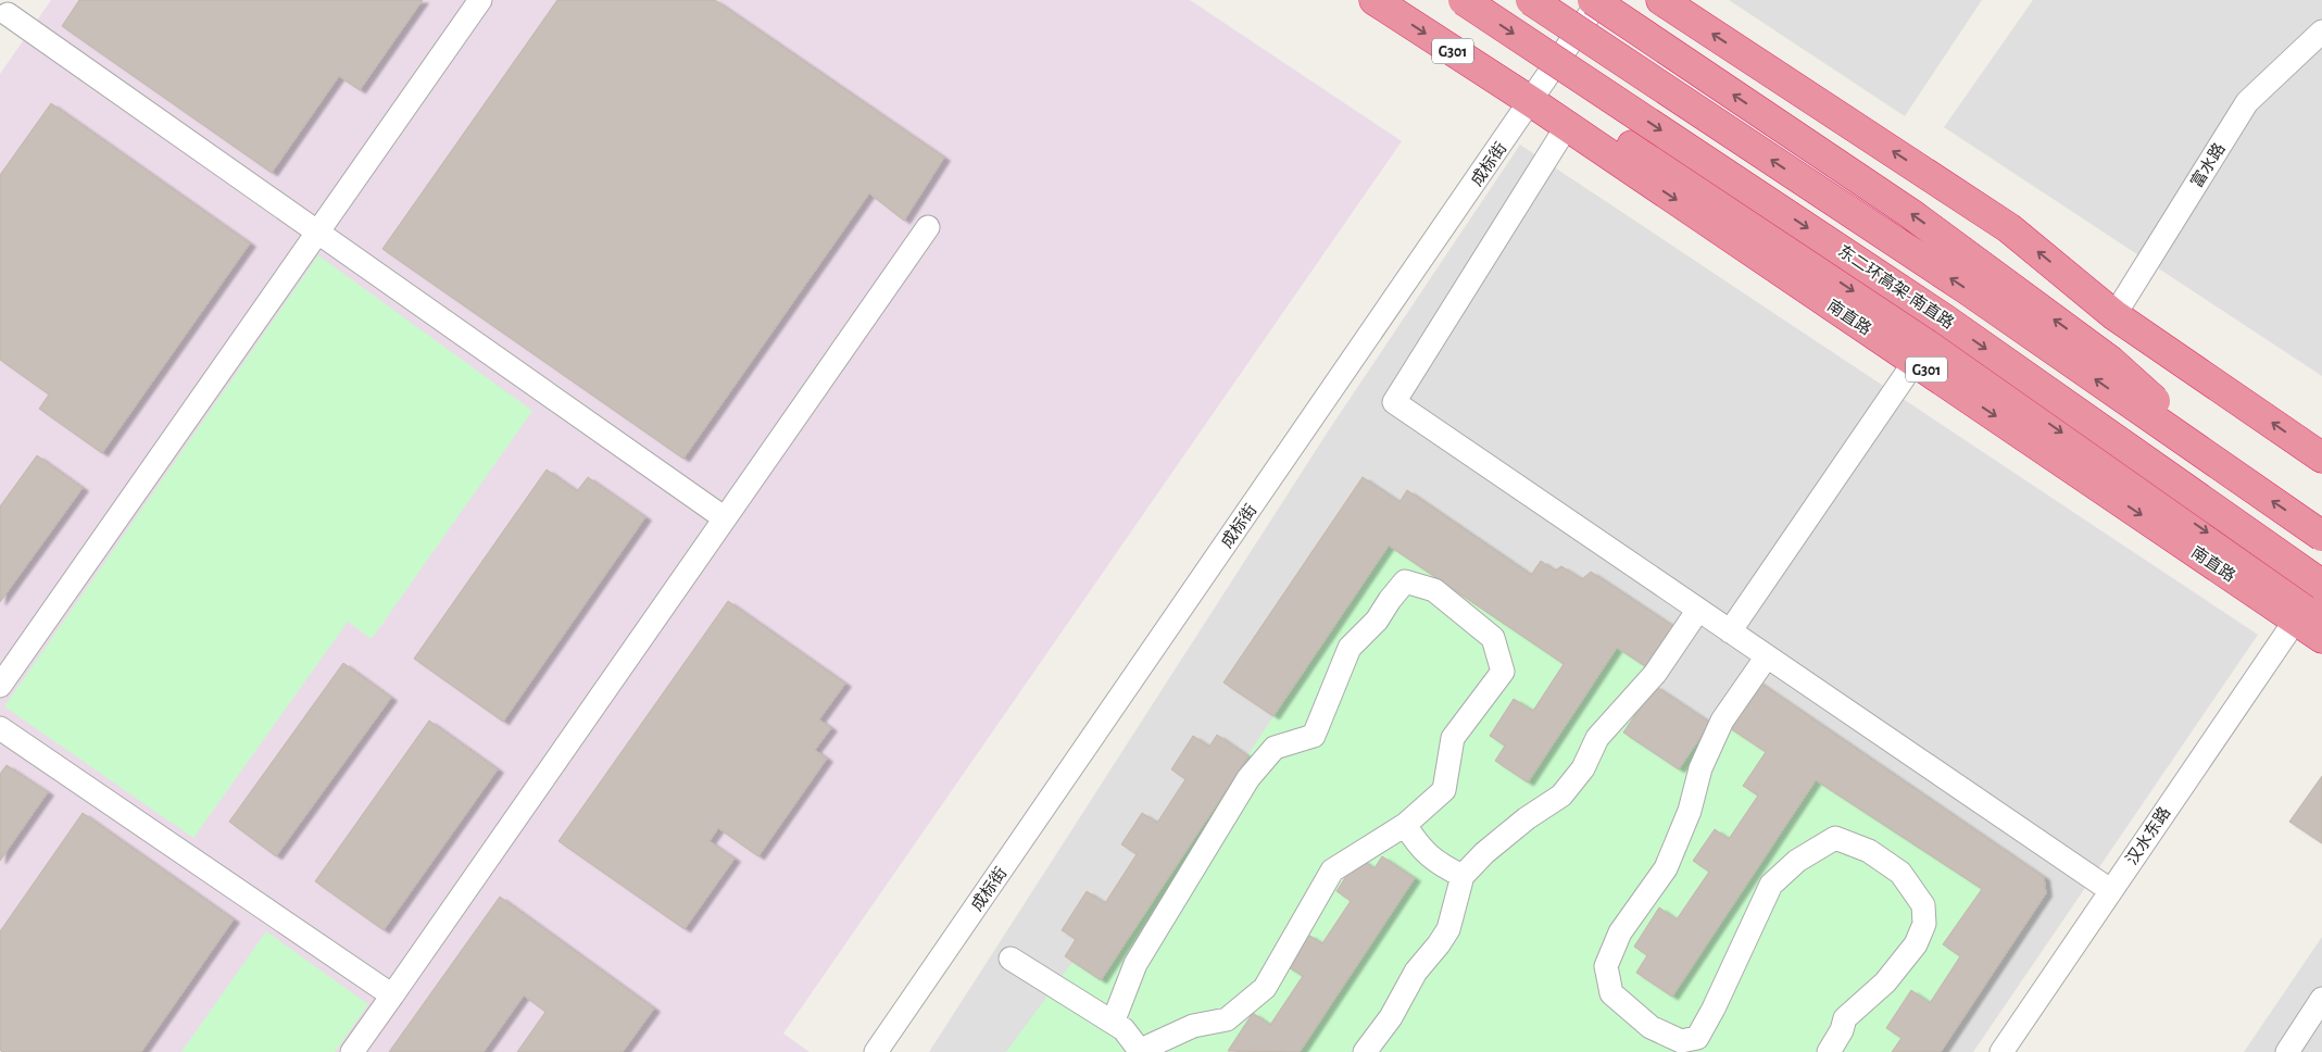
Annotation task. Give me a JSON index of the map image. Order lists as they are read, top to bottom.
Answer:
{
  "streets": {
    "highway": ["G301", "东二环高架-南直路", "南直路"],
    "street": ["成标街", "富水路", "汉水东路"]
  },
  "crossings": [
    ["成标街", "南直路"],
    ["南直路", "汉水东路"]
  ]
}
